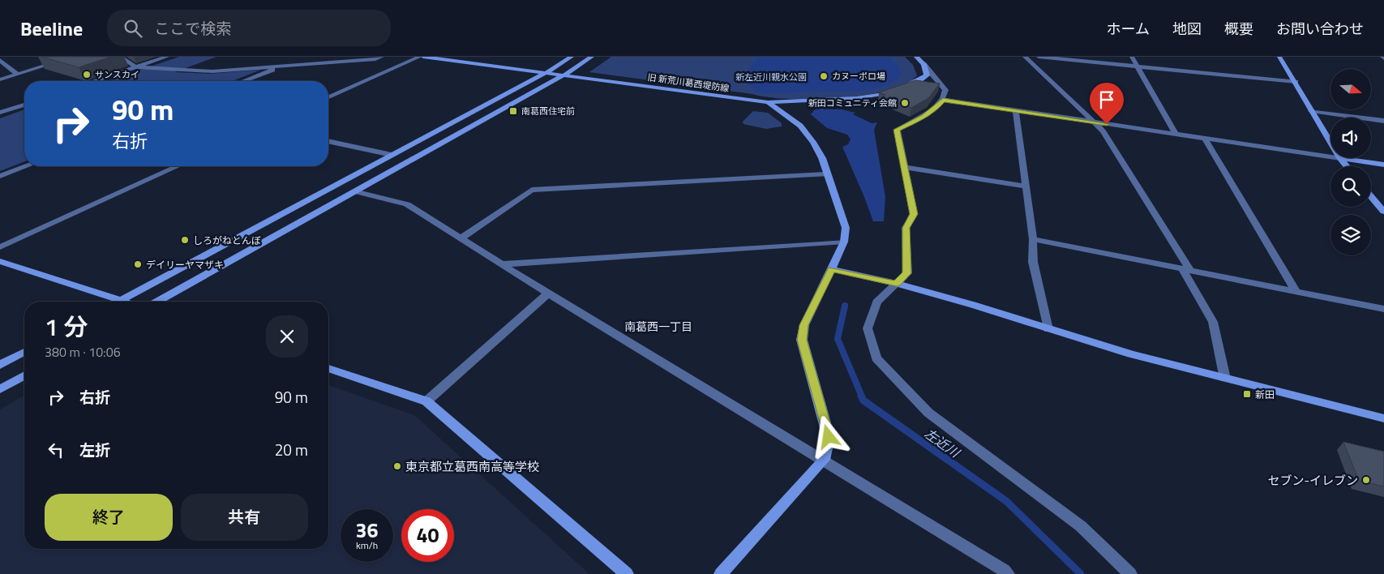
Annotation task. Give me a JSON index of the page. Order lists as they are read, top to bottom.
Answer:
{
  "streets": {
    "street": ["旧 新荒川葛西堤防線"]
  },
  "districts": ["南葛西一丁目"],
  "water": ["左近川"],
  "parks": ["新左近川親水公園"],
  "places": {
    "other": [
      "サンスカイ",
      "カヌーポロ場",
      "新田コミュニティ会館",
      "しろがねとんぼ",
      "デイリーヤマザキ",
      "東京都立葛西南高等学校",
      "セブン-イレブン"
    ],
    "transit": ["南葛西住宅前", "新田"]
  },
  "north": "right",
  "page": {
    "header": "Beeline",
    "search": "ここで検索",
    "nav": [
      "ホーム",
      "地図",
      "概要",
      "お問い合わせ"
    ],
    "turn": ["90 m", "右折"],
    "heading": ["1 分", "380 m · 10:06"],
    "list": [
      {
        "name": "右折",
        "value": "90 m"
      },
      {
        "name": "左折",
        "value": "20 m"
      }
    ],
    "buttons": ["終了", "共有"],
    "speed": "36 km/h",
    "limit": "40"
  }
}
